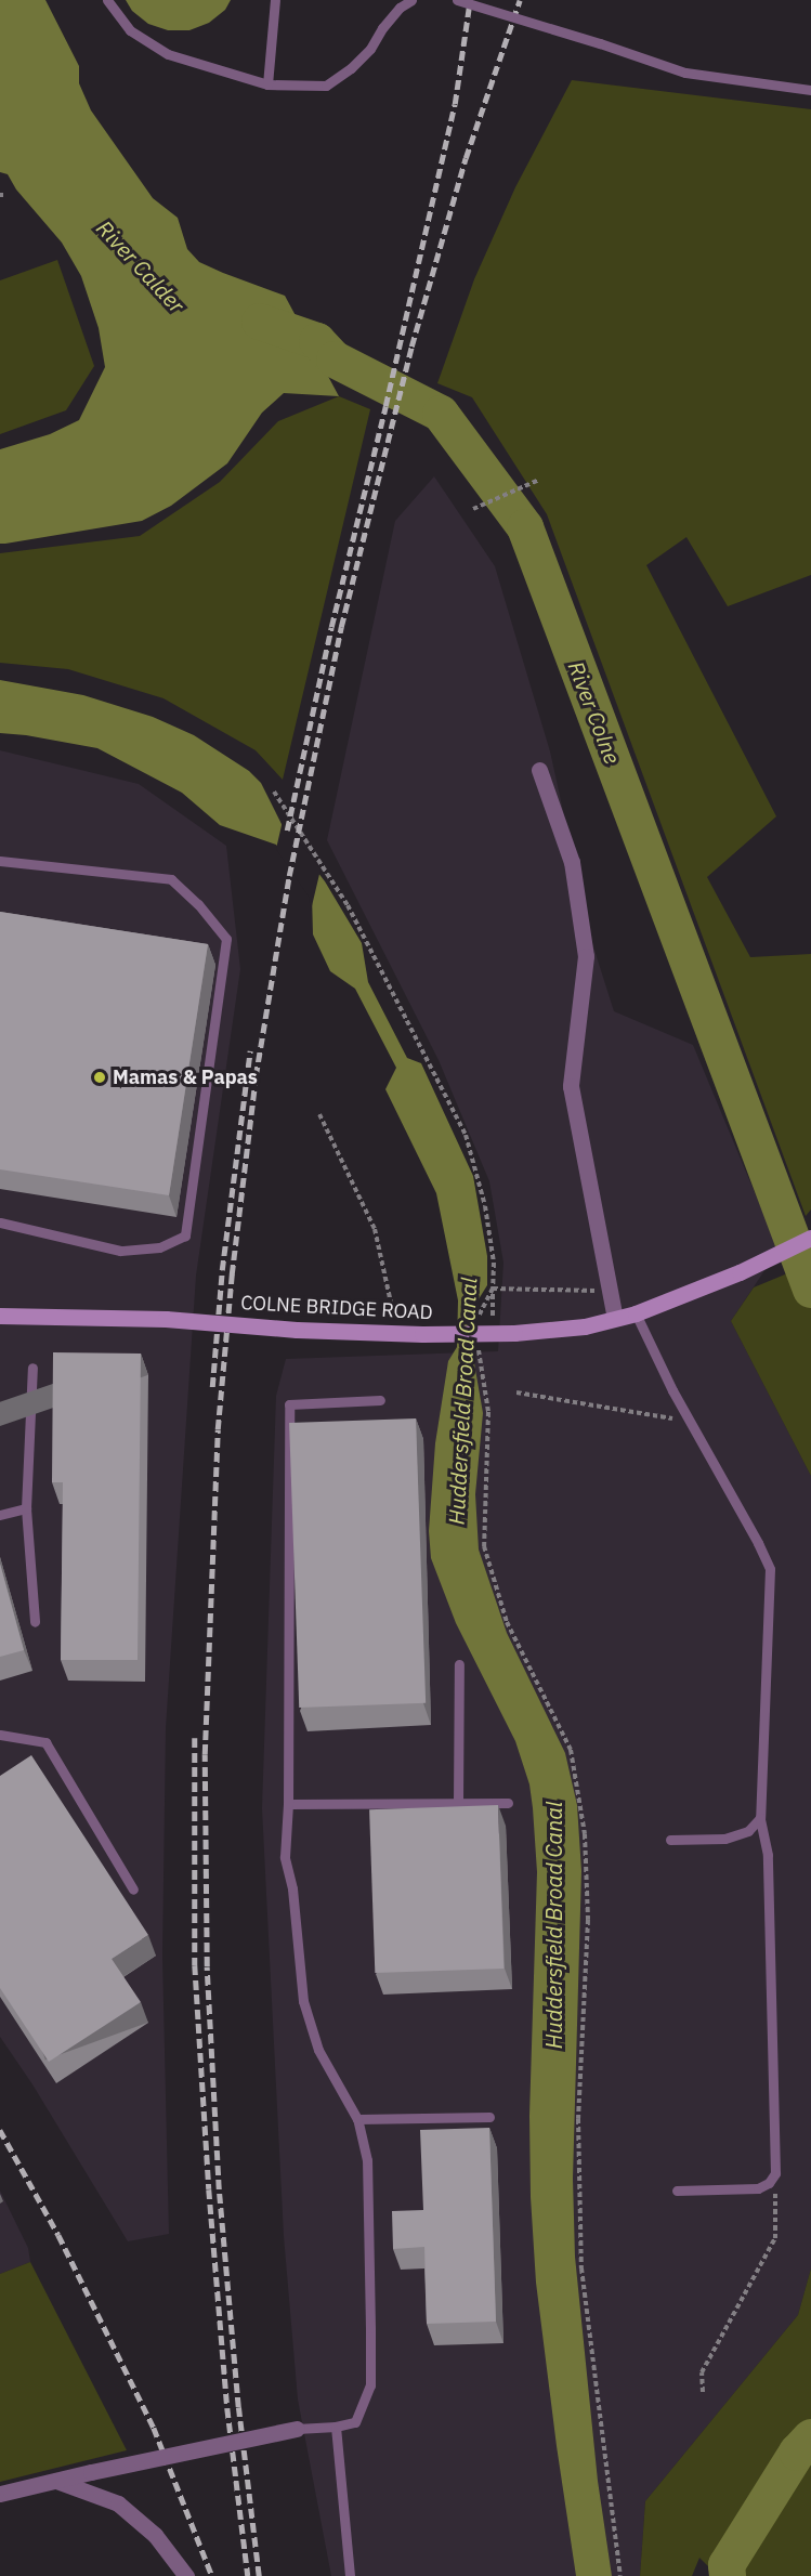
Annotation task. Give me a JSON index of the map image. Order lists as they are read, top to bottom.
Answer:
{
  "streets": {
    "main road": ["COLNE BRIDGE ROAD"]
  },
  "water": ["River Calder", "River Colne", "Huddersfield Broad Canal"],
  "places": ["Mamas & Papas"]
}
